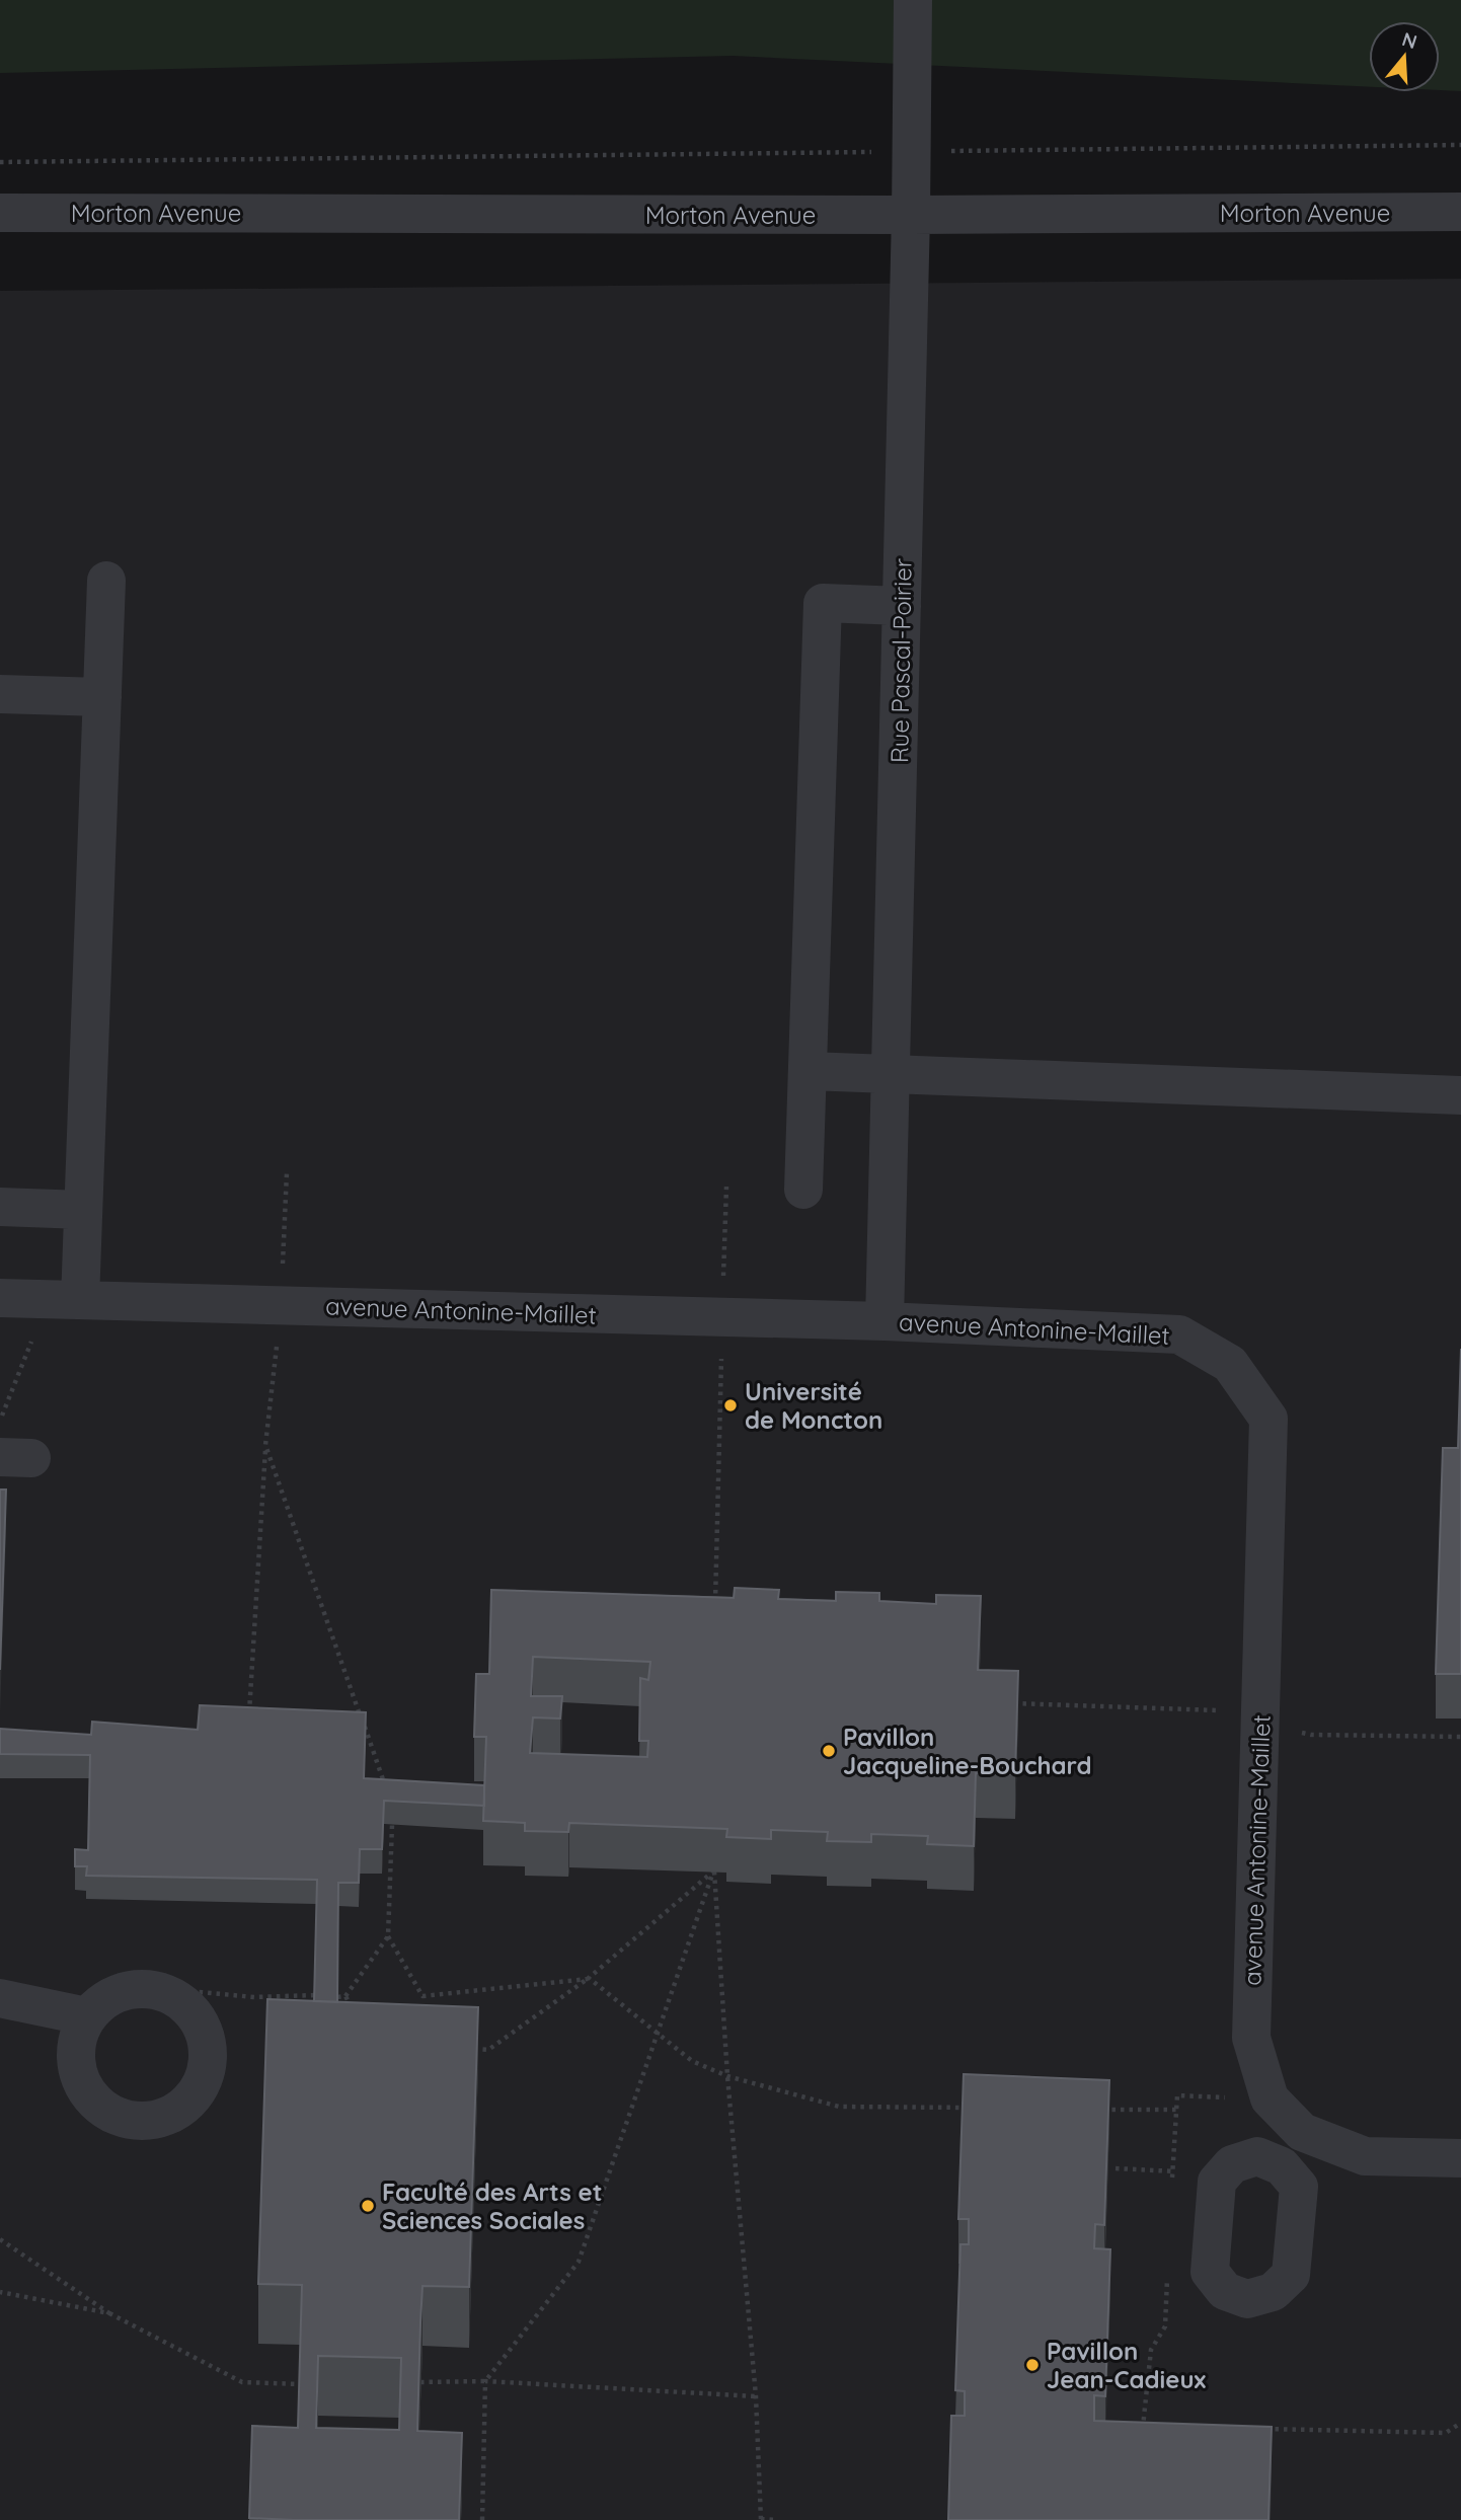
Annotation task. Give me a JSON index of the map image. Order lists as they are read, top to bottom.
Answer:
{
  "streets": {
    "street": ["Morton Avenue", "Rue Pascal-Poirier", "avenue Antonine-Maillet"]
  },
  "crossings": [
    ["Morton Avenue", "Rue Pascal-Poirier"],
    ["Rue Pascal-Poirier", "avenue Antonine-Maillet"]
  ],
  "places": [
    "Université de Moncton",
    "Pavillon Jacqueline-Bouchard",
    "Faculté des Arts et Sciences Sociales",
    "Pavillon Jean-Cadieux"
  ],
  "north": "top"
}
